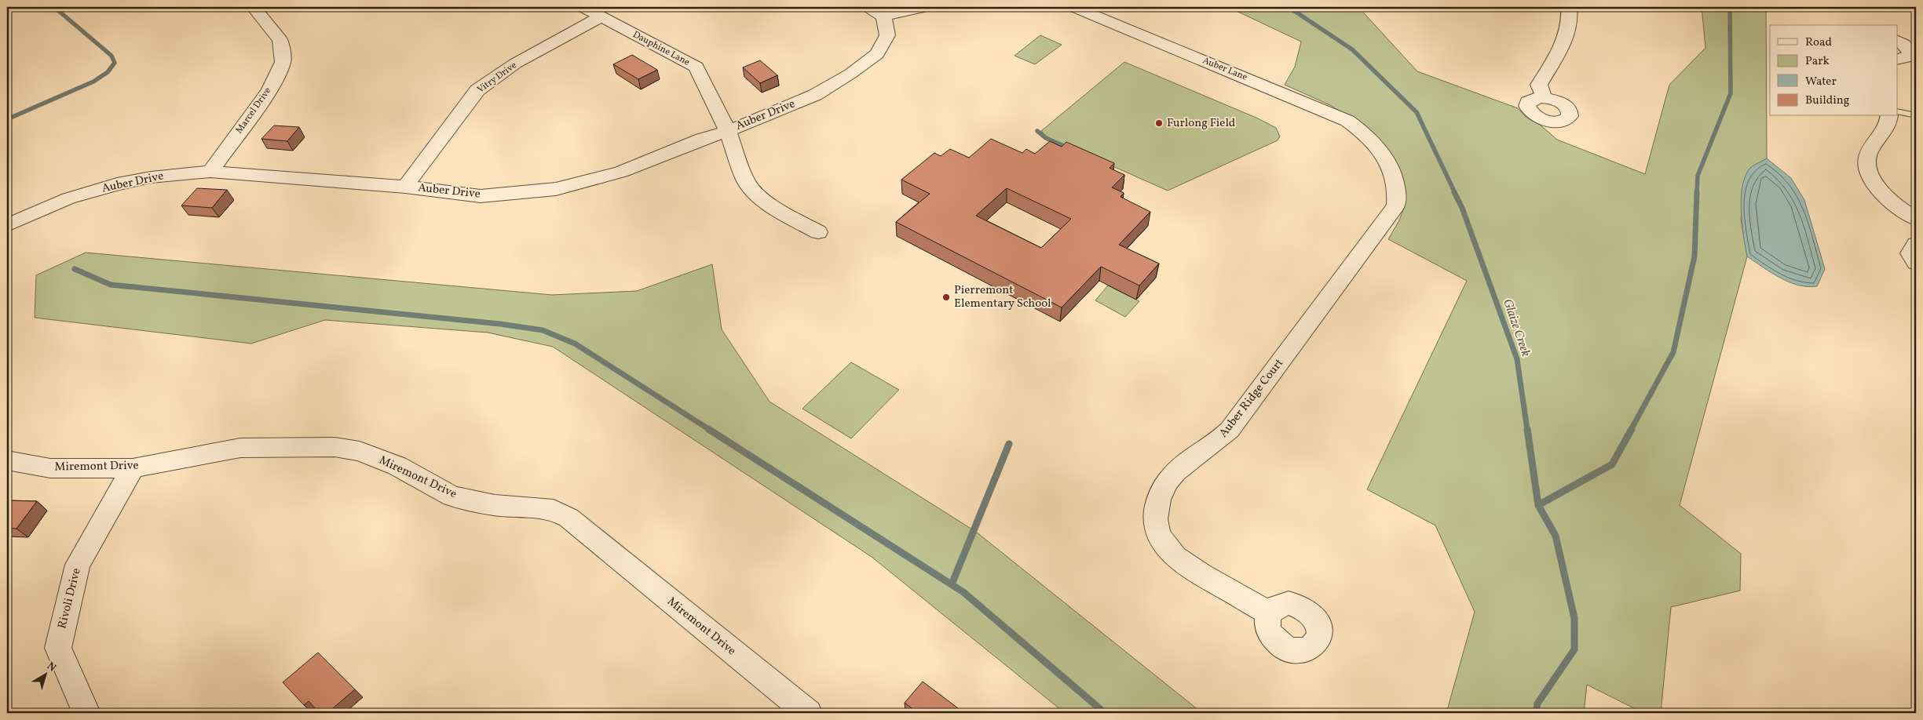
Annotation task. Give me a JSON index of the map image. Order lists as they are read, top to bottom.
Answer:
{
  "streets": {
    "street": [
      "Dauphine Lane",
      "Auber Lane",
      "Vitry Drive",
      "Marcel Drive",
      "Auber Drive",
      "Auber Ridge Court",
      "Miremont Drive",
      "Rivoli Drive"
    ]
  },
  "crossings": [
    ["Dauphine Lane", "Vitry Drive"],
    ["Dauphine Lane", "Auber Drive"],
    ["Auber Lane", "Auber Ridge Court"],
    ["Vitry Drive", "Auber Drive"],
    ["Marcel Drive", "Auber Drive"],
    ["Miremont Drive", "Rivoli Drive"]
  ],
  "water": ["Glaize Creek"],
  "places": ["Furlong Field", "Pierremont Elementary School"],
  "legend": [
    "Road",
    "Park",
    "Water",
    "Building"
  ],
  "north": "top right"
}
